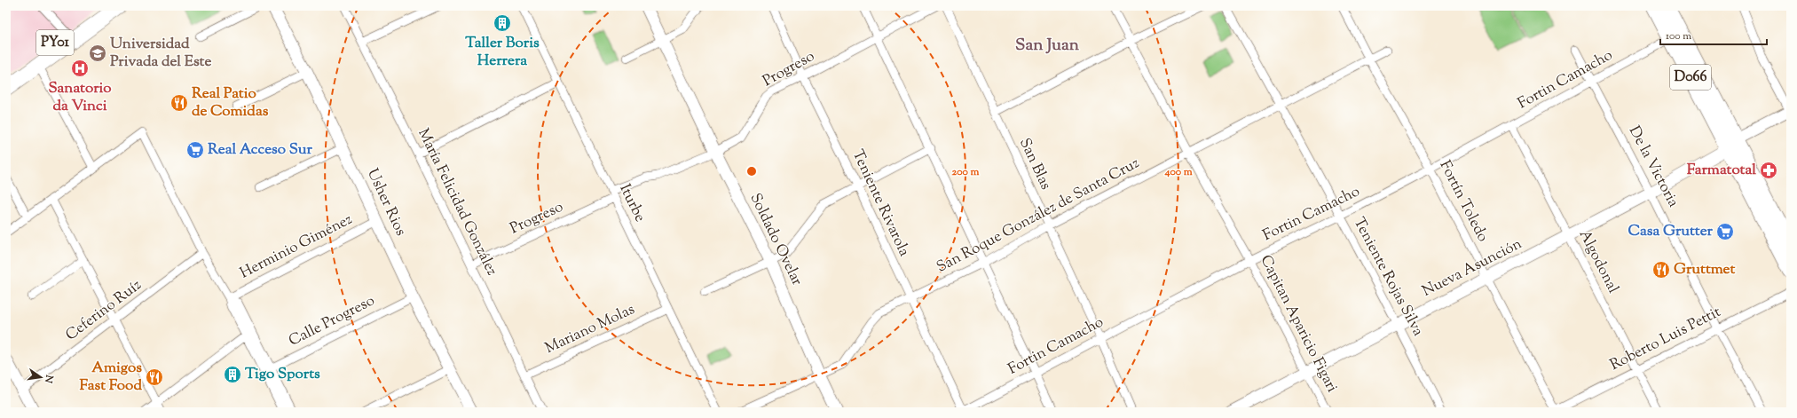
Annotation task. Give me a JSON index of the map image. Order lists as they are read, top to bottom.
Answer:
{
  "streets": {
    "highway": ["PY01", "D066"],
    "street": [
      "Progreso",
      "Fortin Camacho",
      "San Blas",
      "De la Victoria",
      "Fortín Toledo",
      "Usher Rios",
      "María Felicidad González",
      "Iturbe",
      "Teniente Rivarola",
      "San Roque González de Santa Cruz",
      "Soldado Ovelar",
      "Herminio Giménez",
      "Algodonal",
      "Nueva Asunción",
      "Teniente Rojas Silva",
      "Ceferino Ruíz",
      "Calle Progreso",
      "Capitan Aparicio Figari",
      "Mariano Molas",
      "Roberto Luis Pettit"
    ]
  },
  "crossings": [
    ["Progreso", "María Felicidad González"],
    ["Progreso", "Iturbe"],
    ["Progreso", "Teniente Rivarola"],
    ["Progreso", "Soldado Ovelar"],
    ["D066", "Fortin Camacho"],
    ["D066", "Nueva Asunción"],
    ["Fortin Camacho", "San Blas"],
    ["Fortin Camacho", "De la Victoria"],
    ["Fortin Camacho", "Fortín Toledo"],
    ["Fortin Camacho", "Teniente Rivarola"],
    ["Fortin Camacho", "Algodonal"],
    ["Fortin Camacho", "Teniente Rojas Silva"],
    ["Fortin Camacho", "Capitan Aparicio Figari"],
    ["San Blas", "San Roque González de Santa Cruz"],
    ["De la Victoria", "Nueva Asunción"],
    ["De la Victoria", "Roberto Luis Pettit"],
    ["Fortín Toledo", "San Roque González de Santa Cruz"],
    ["Fortín Toledo", "Nueva Asunción"],
    ["Fortín Toledo", "Roberto Luis Pettit"],
    ["Usher Rios", "Herminio Giménez"],
    ["Usher Rios", "Calle Progreso"],
    ["María Felicidad González", "Mariano Molas"],
    ["Iturbe", "Mariano Molas"],
    ["Teniente Rivarola", "San Roque González de Santa Cruz"],
    ["San Roque González de Santa Cruz", "Soldado Ovelar"],
    ["San Roque González de Santa Cruz", "Teniente Rojas Silva"],
    ["San Roque González de Santa Cruz", "Capitan Aparicio Figari"],
    ["Algodonal", "Nueva Asunción"],
    ["Algodonal", "Roberto Luis Pettit"],
    ["Nueva Asunción", "Teniente Rojas Silva"],
    ["Nueva Asunción", "Capitan Aparicio Figari"]
  ],
  "districts": ["San Juan"],
  "places": {
    "building": ["Taller Boris Herrera", "Tigo Sports"],
    "school or university": ["Universidad Privada del Este"],
    "hospital": ["Sanatorio da Vinci"],
    "restaurant": ["Real Patio de Comidas", "Gruttmet", "Amigos Fast Food"],
    "supermarket": ["Real Acceso Sur", "Casa Grutter"],
    "pharmacy": ["Farmatotal"]
  },
  "scale_bar": "100 m",
  "north": "right",
  "rings": ["200 m", "400 m"]
}
